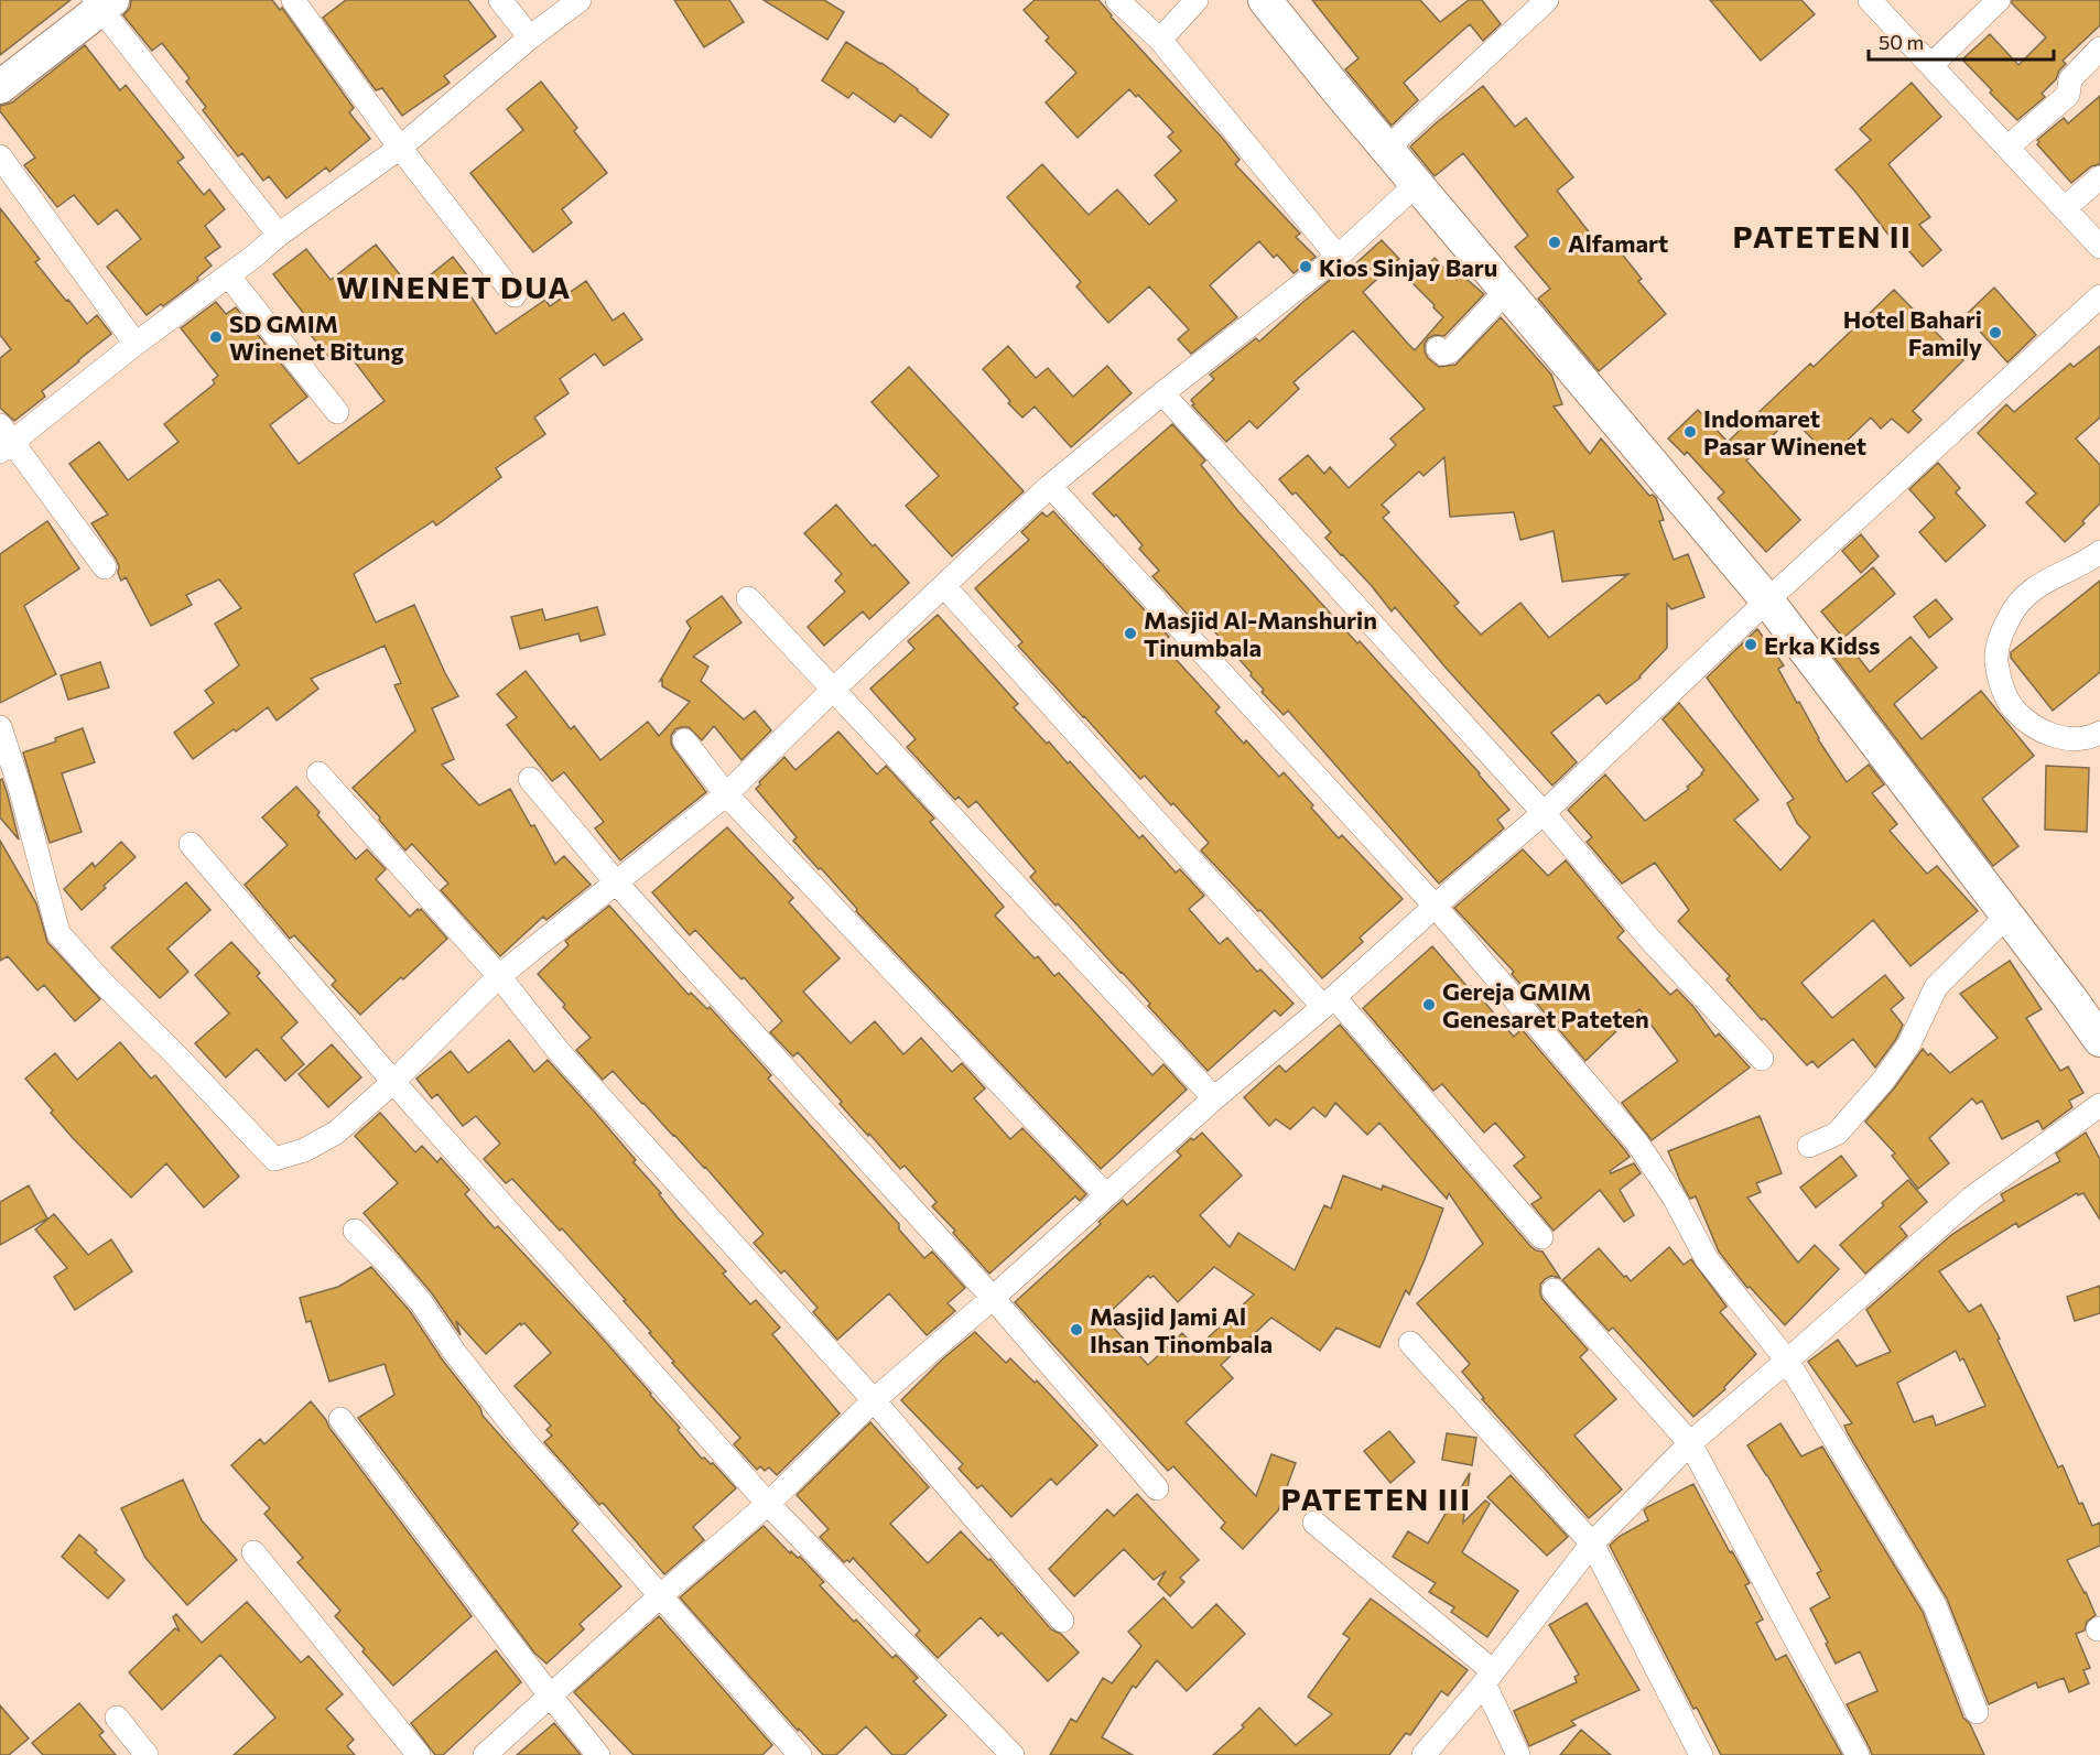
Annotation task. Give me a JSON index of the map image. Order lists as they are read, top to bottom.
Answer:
{
  "districts": ["PATETEN II", "WINENET DUA", "PATETEN III"],
  "places": [
    "Alfamart",
    "Kios Sinjay Baru",
    "Hotel Bahari Family",
    "SD GMIM Winenet Bitung",
    "Indomaret Pasar Winenet",
    "Masjid Al-Manshurin Tinumbala",
    "Erka Kidss",
    "Gereja GMIM Genesaret Pateten",
    "Masjid Jami Al Ihsan Tinombala"
  ],
  "scale_bar": "50 m"
}
